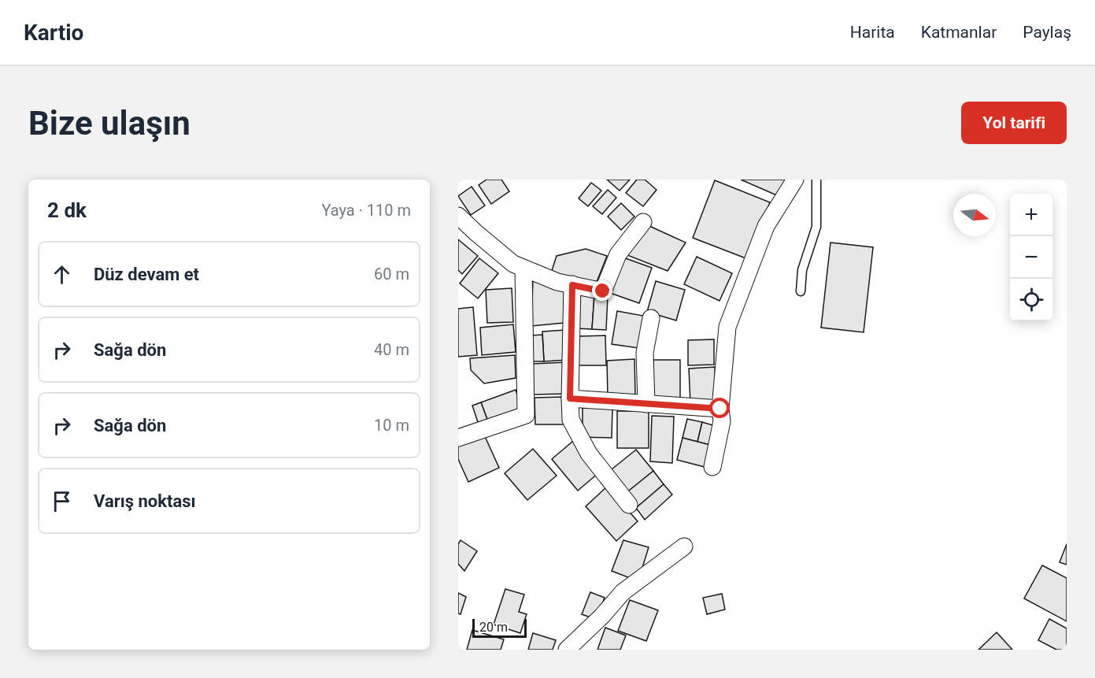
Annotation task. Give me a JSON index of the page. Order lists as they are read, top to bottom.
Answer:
{
  "scale_bar": "20 m",
  "north": "right",
  "page": {
    "header": "Kartio",
    "nav": ["Harita", "Katmanlar", "Paylaş"],
    "buttons": "Yol tarifi",
    "title": "Bize ulaşın",
    "heading": ["2 dk", "Yaya · 110 m"],
    "map_buttons": ["+", "−"],
    "list": [
      ["Düz devam et", "60 m"],
      ["Sağa dön", "40 m"],
      ["Sağa dön", "10 m"],
      "Varış noktası"
    ],
    "scale": "20 m"
  }
}
